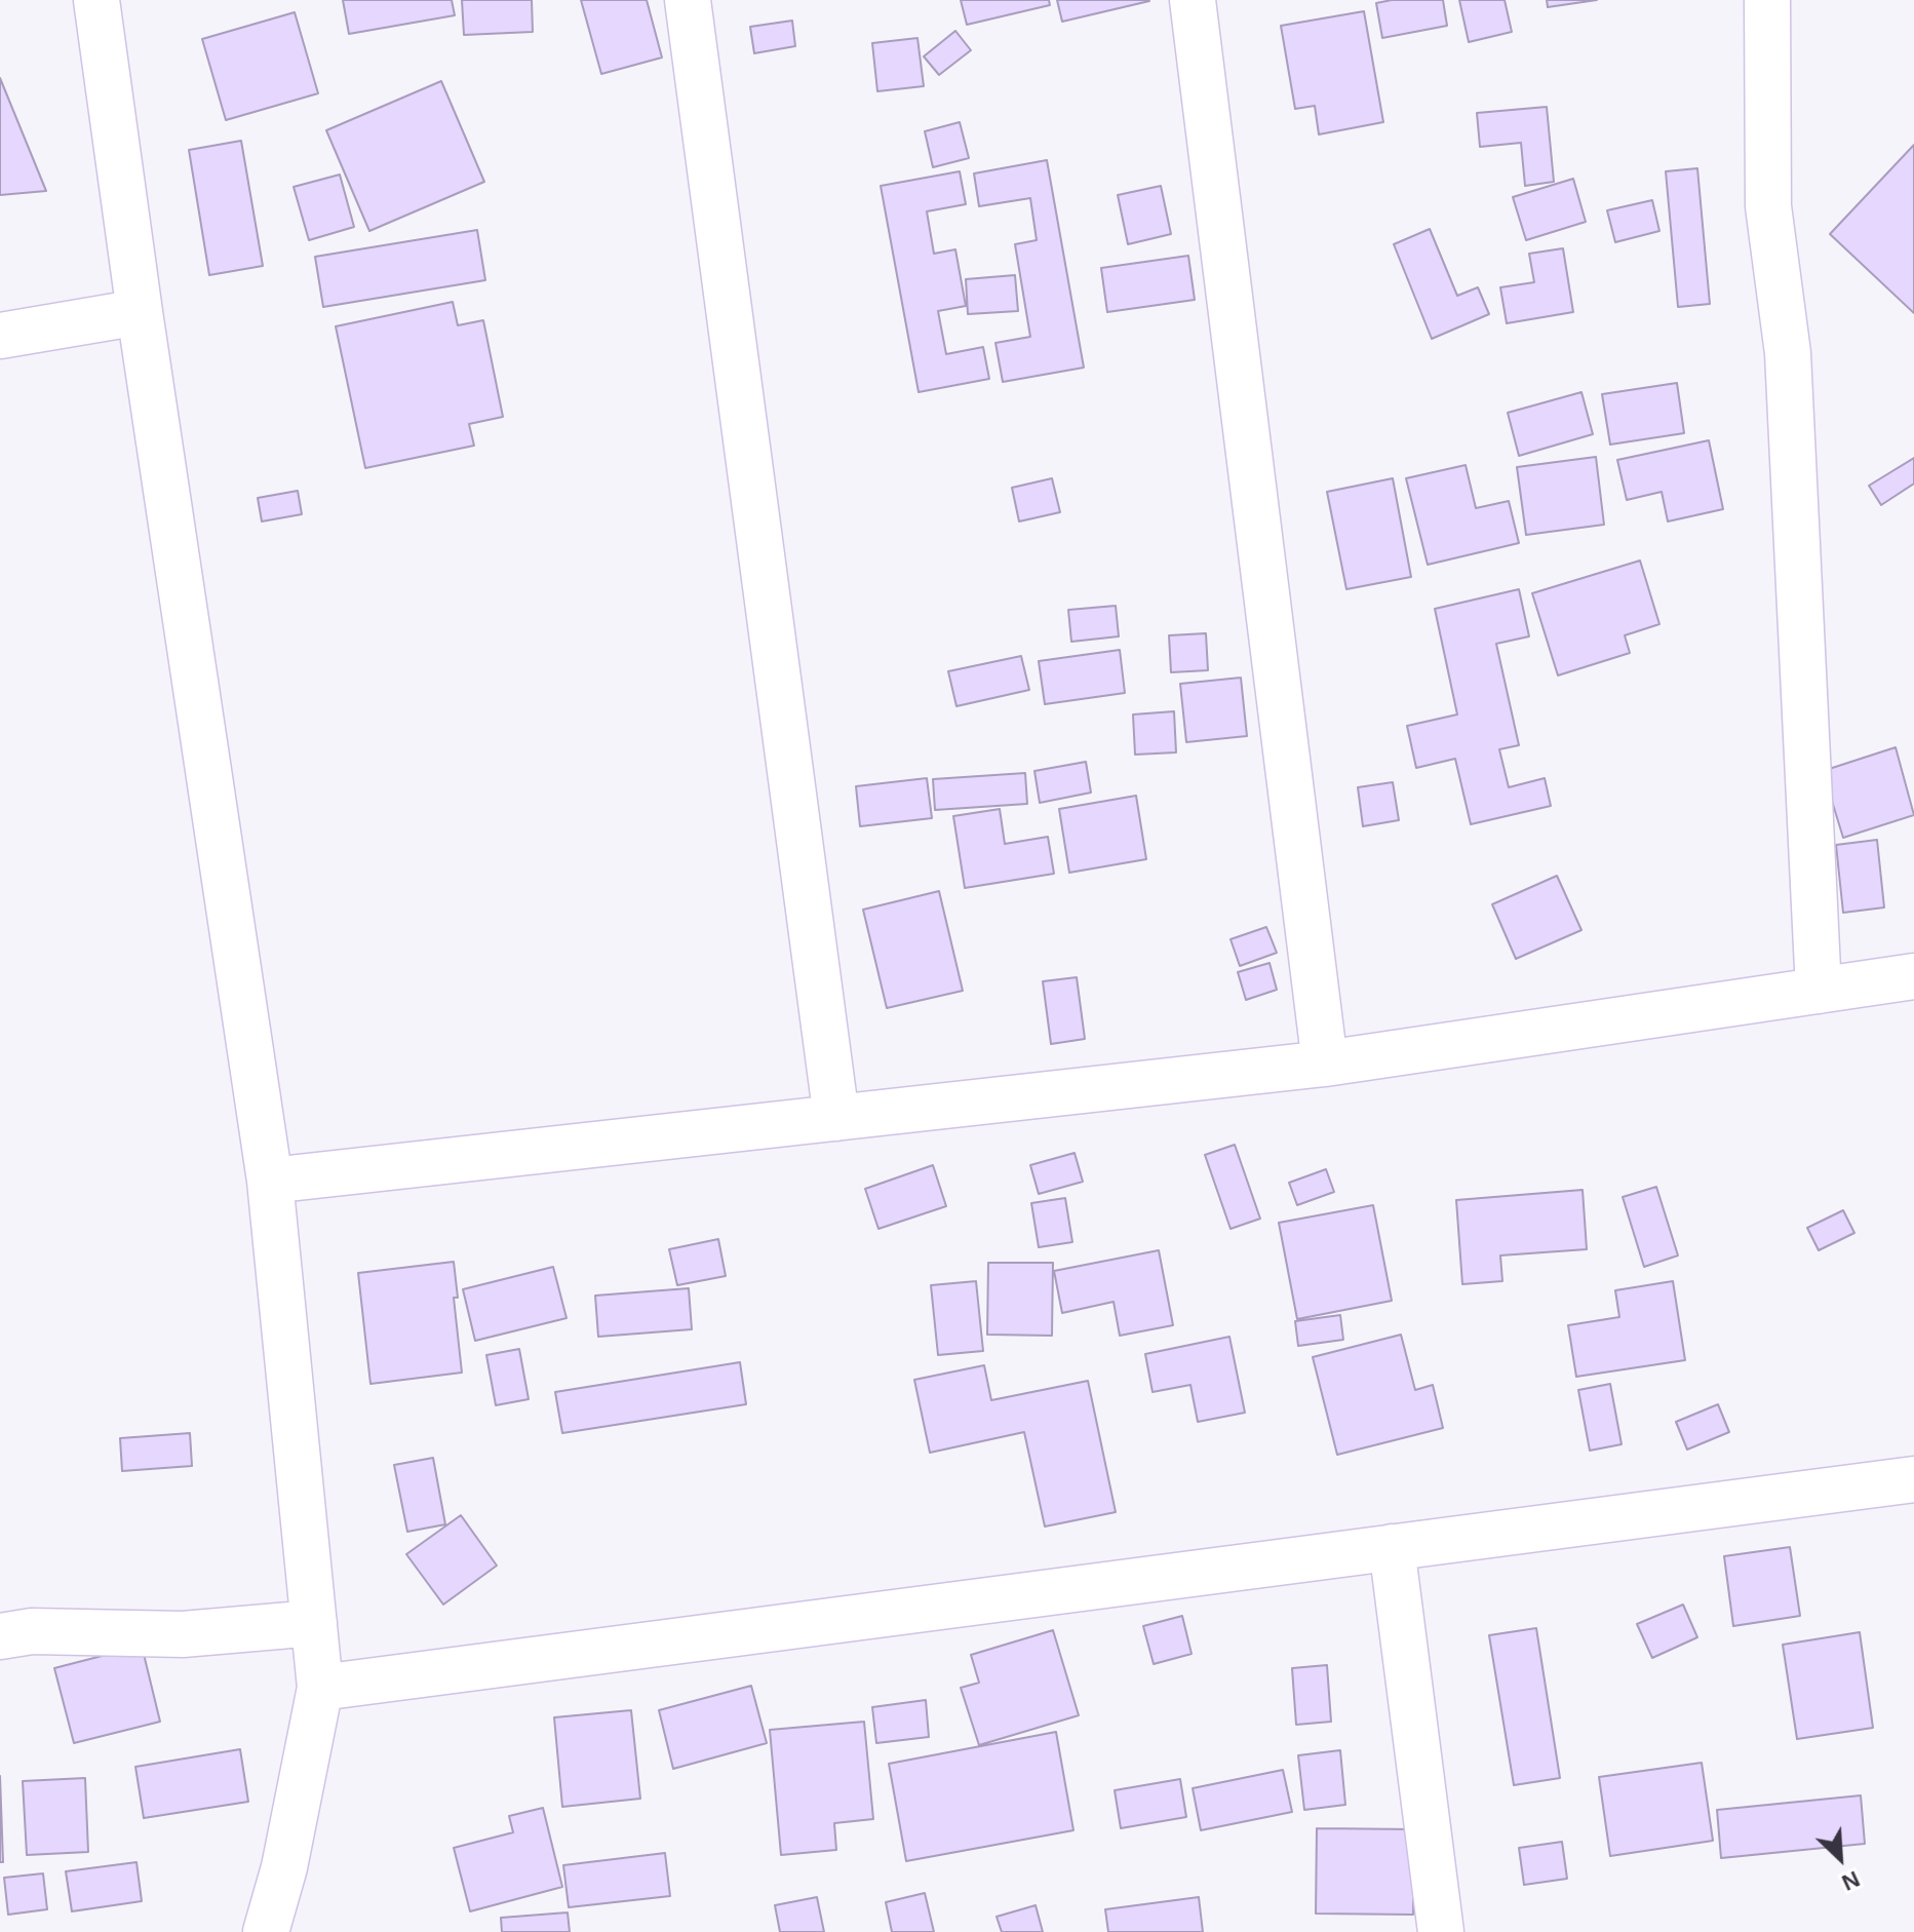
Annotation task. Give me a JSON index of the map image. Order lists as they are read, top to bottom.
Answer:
{
  "north": "bottom right"
}
